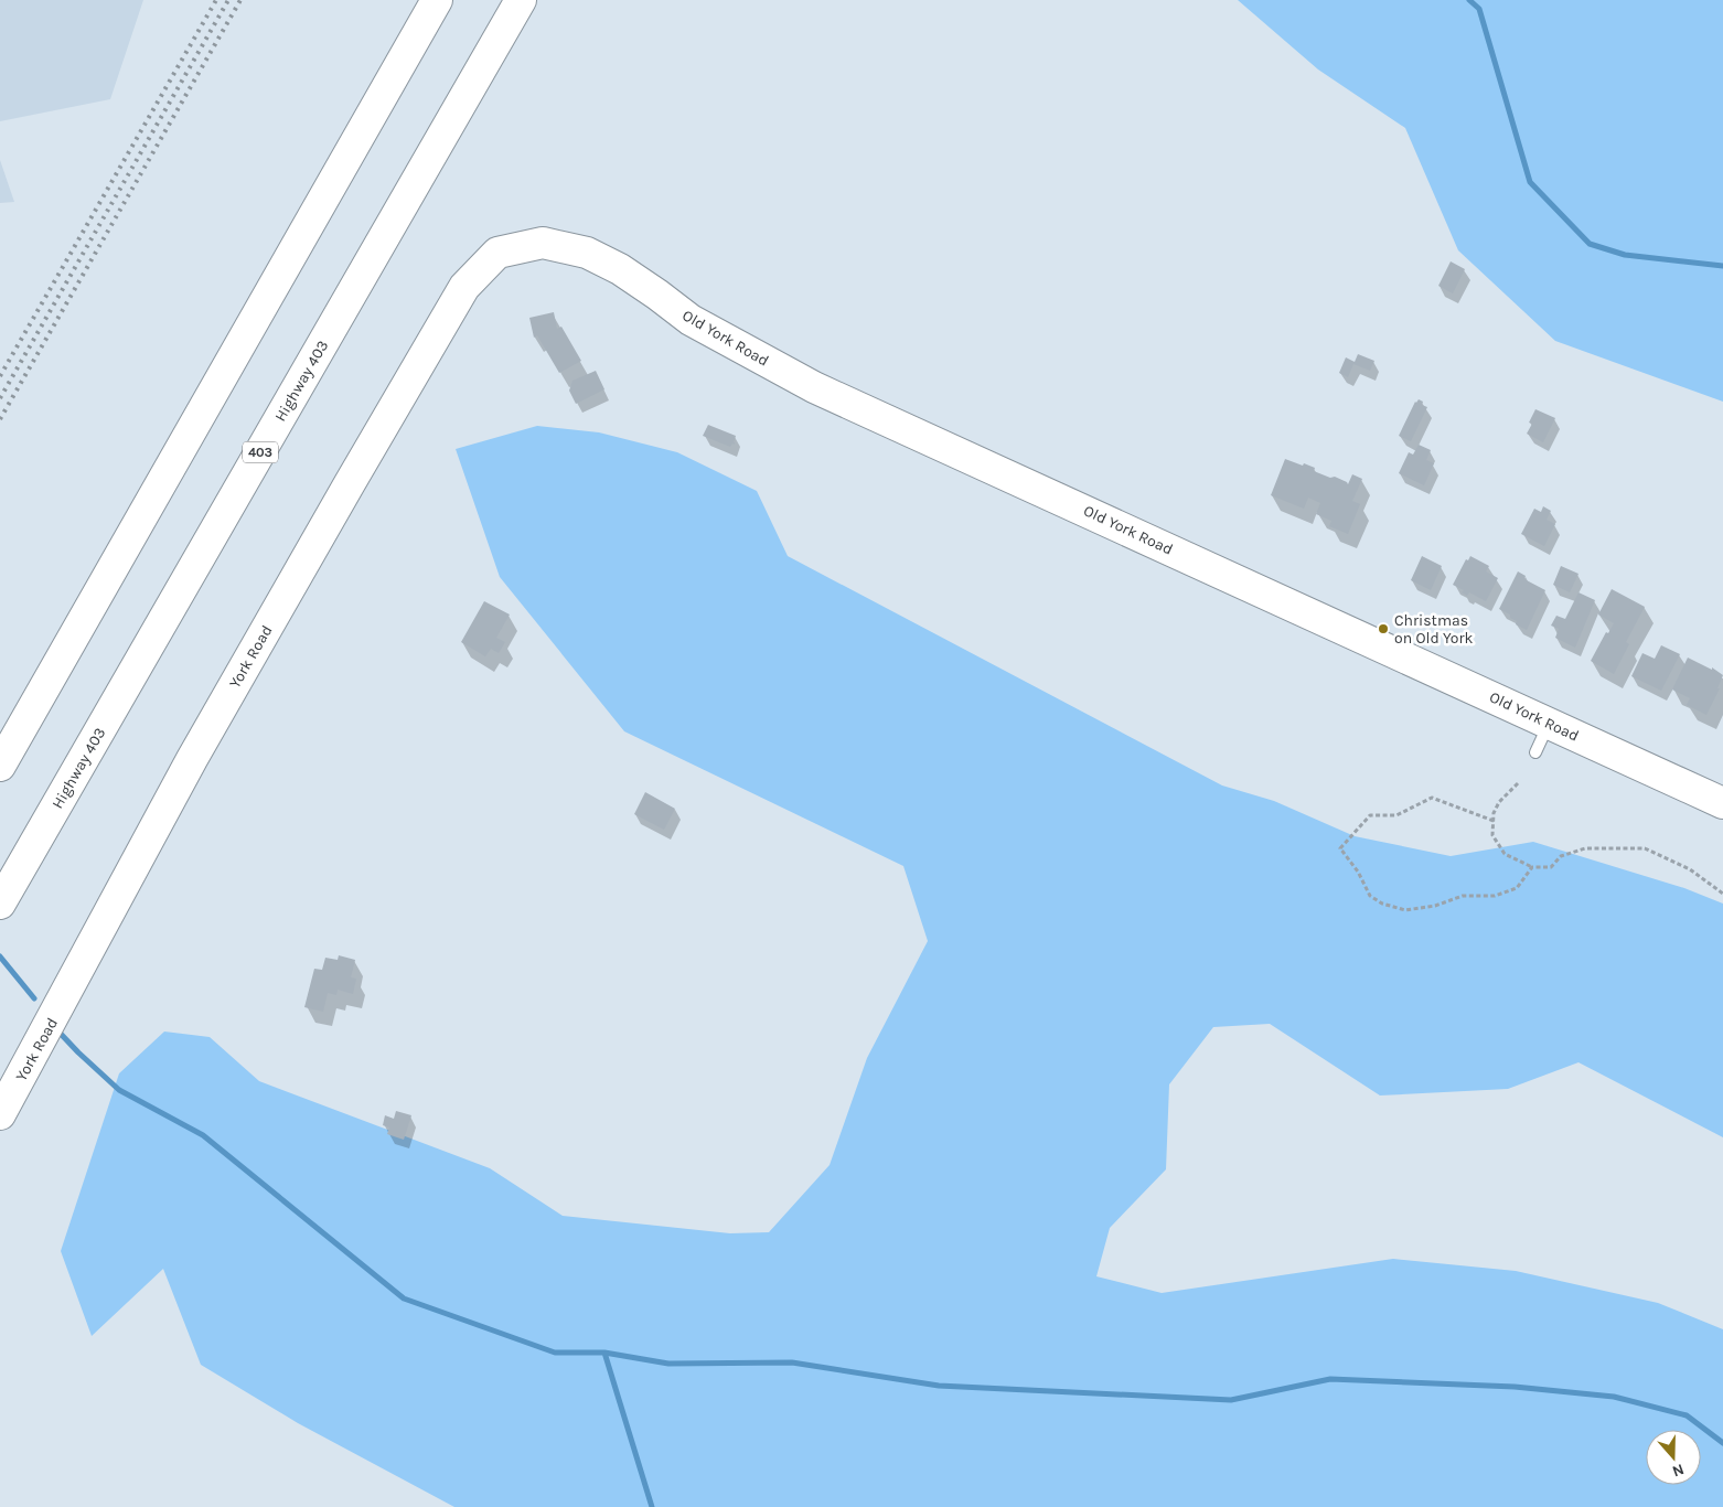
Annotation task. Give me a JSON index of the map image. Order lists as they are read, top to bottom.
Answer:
{
  "streets": {
    "main road": [
      "Old York Road",
      "Highway 403",
      "403",
      "York Road"
    ]
  },
  "crossings": [
    ["Old York Road", "York Road"]
  ],
  "places": ["Christmas on Old York"],
  "north": "bottom"
}
